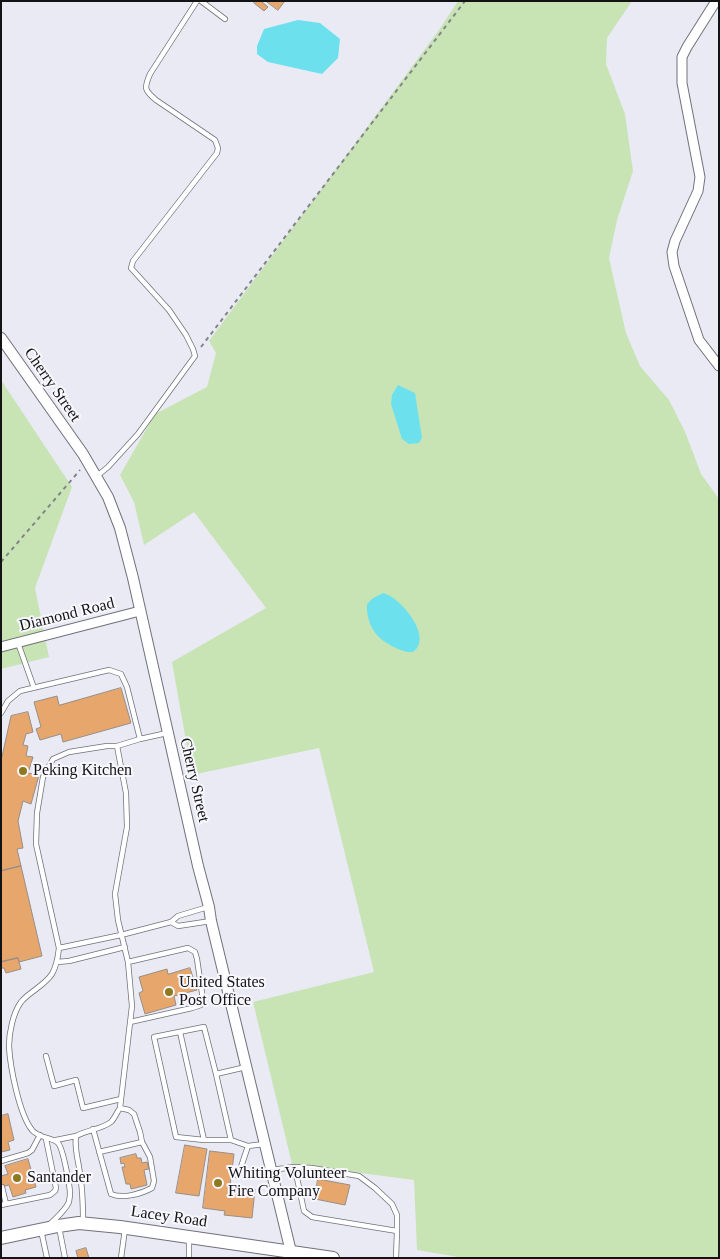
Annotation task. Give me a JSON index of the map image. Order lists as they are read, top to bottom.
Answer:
{
  "streets": {
    "main road": ["Lacey Road"],
    "street": ["Cherry Street", "Diamond Road"]
  },
  "crossings": [
    ["Cherry Street", "Diamond Road"],
    ["Cherry Street", "Lacey Road"]
  ],
  "places": [
    "Peking Kitchen",
    "United States Post Office",
    "Santander",
    "Whiting Volunteer Fire Company"
  ]
}
